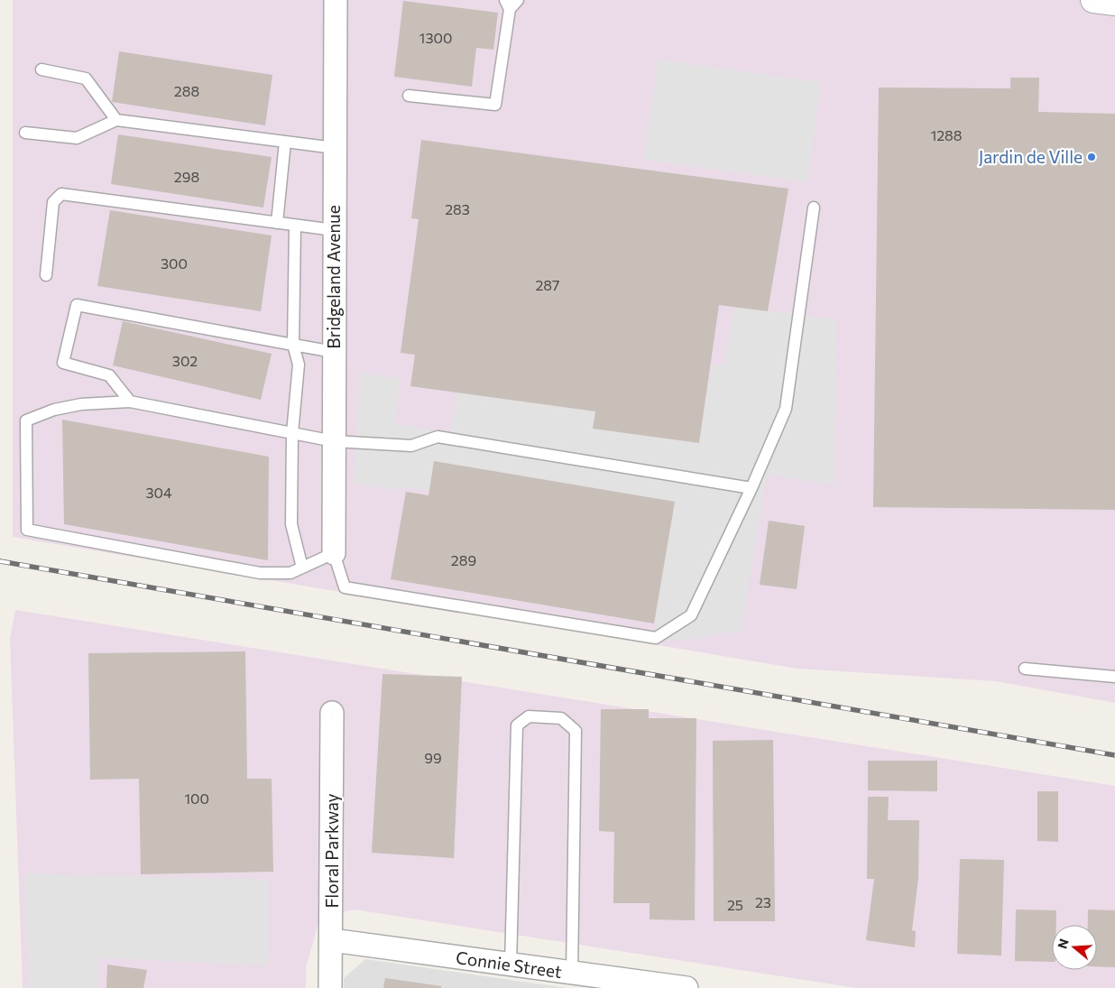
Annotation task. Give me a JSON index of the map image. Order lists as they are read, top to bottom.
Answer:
{
  "streets": {
    "street": ["Bridgeland Avenue", "Floral Parkway", "Connie Street"]
  },
  "crossings": [
    ["Floral Parkway", "Connie Street"]
  ],
  "places": ["Jardin de Ville"],
  "house_numbers": [
    "1300",
    "288",
    "1288",
    "298",
    "283",
    "300",
    "287",
    "302",
    "304",
    "289",
    "99",
    "100",
    "23",
    "25"
  ],
  "north": "left"
}
